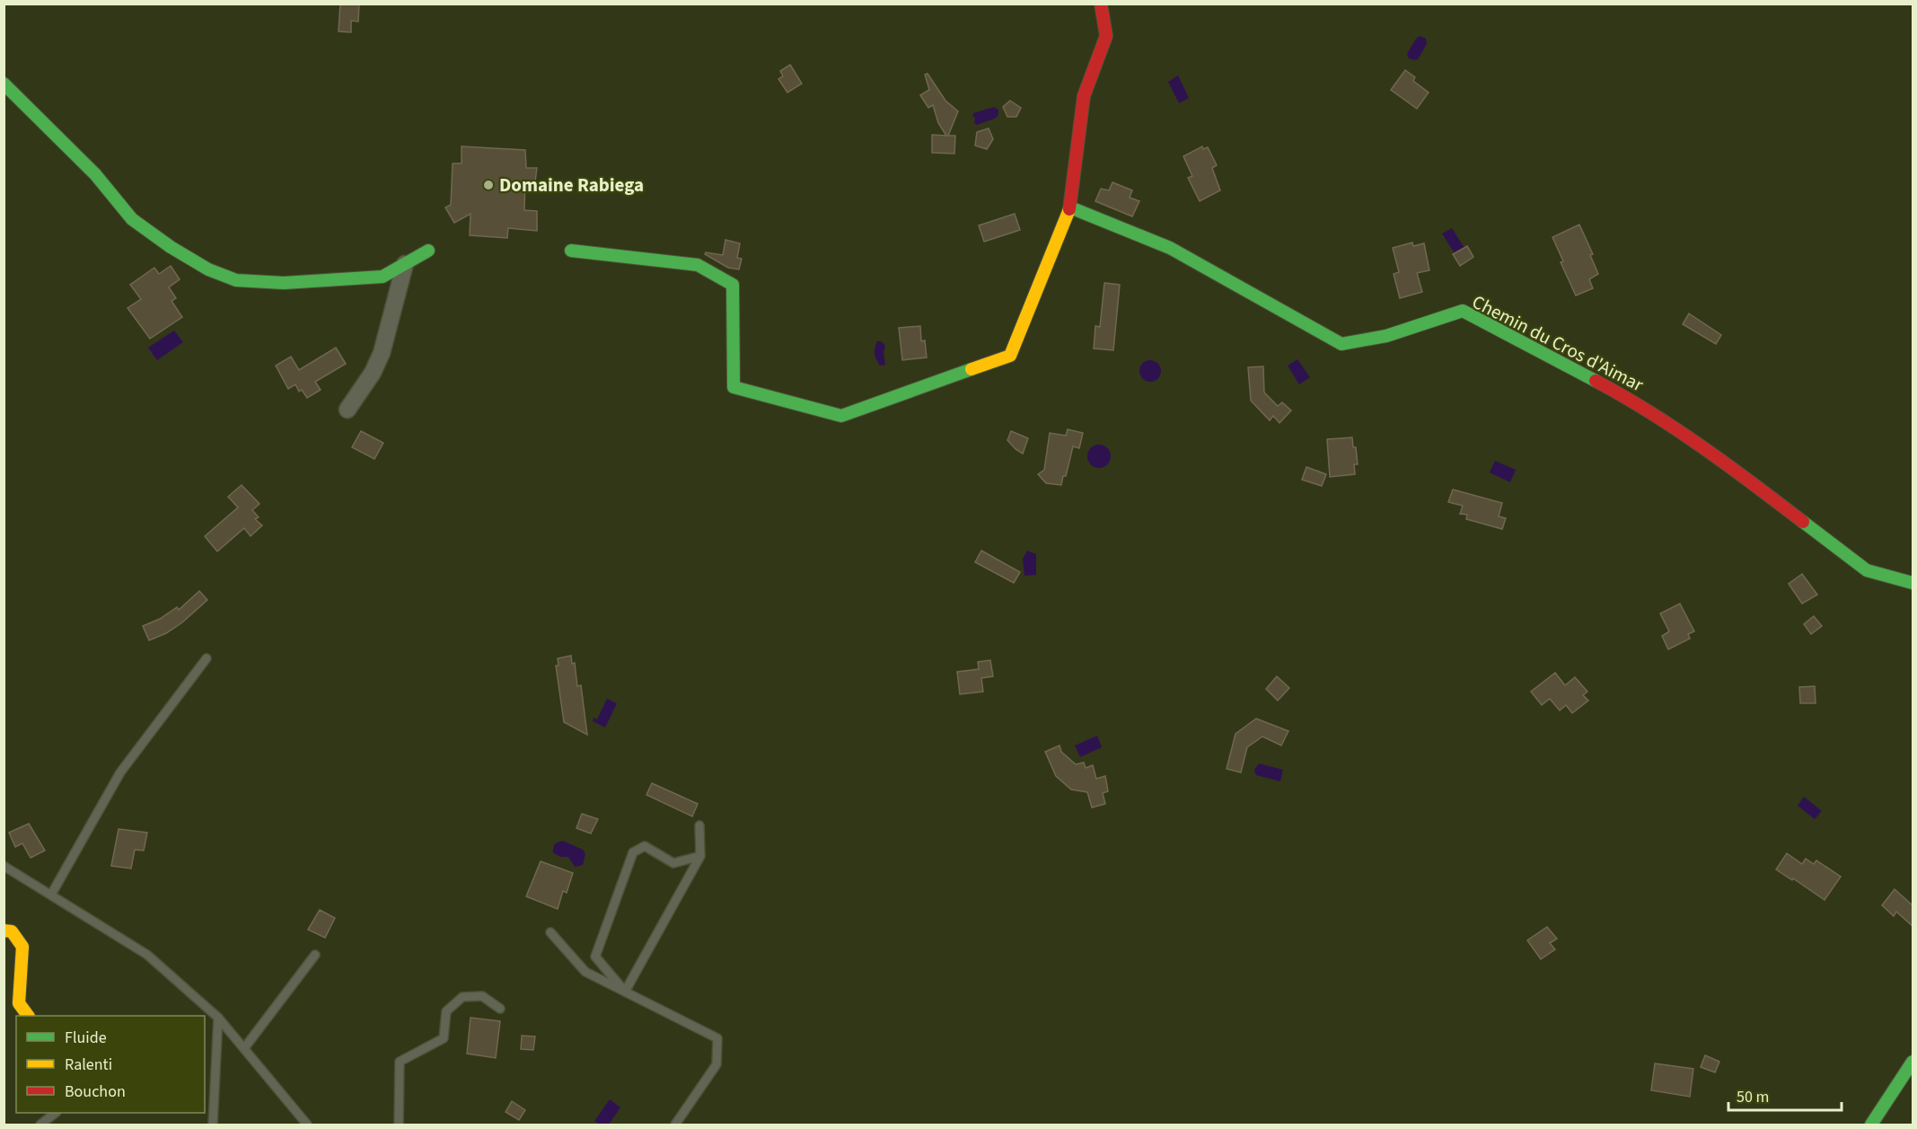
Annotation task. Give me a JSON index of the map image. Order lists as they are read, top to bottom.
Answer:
{
  "streets": {
    "street": ["Chemin du Cros d'Aimar"]
  },
  "places": ["Domaine Rabiega"],
  "legend": ["Fluide", "Ralenti", "Bouchon"],
  "scale_bar": "50 m"
}
